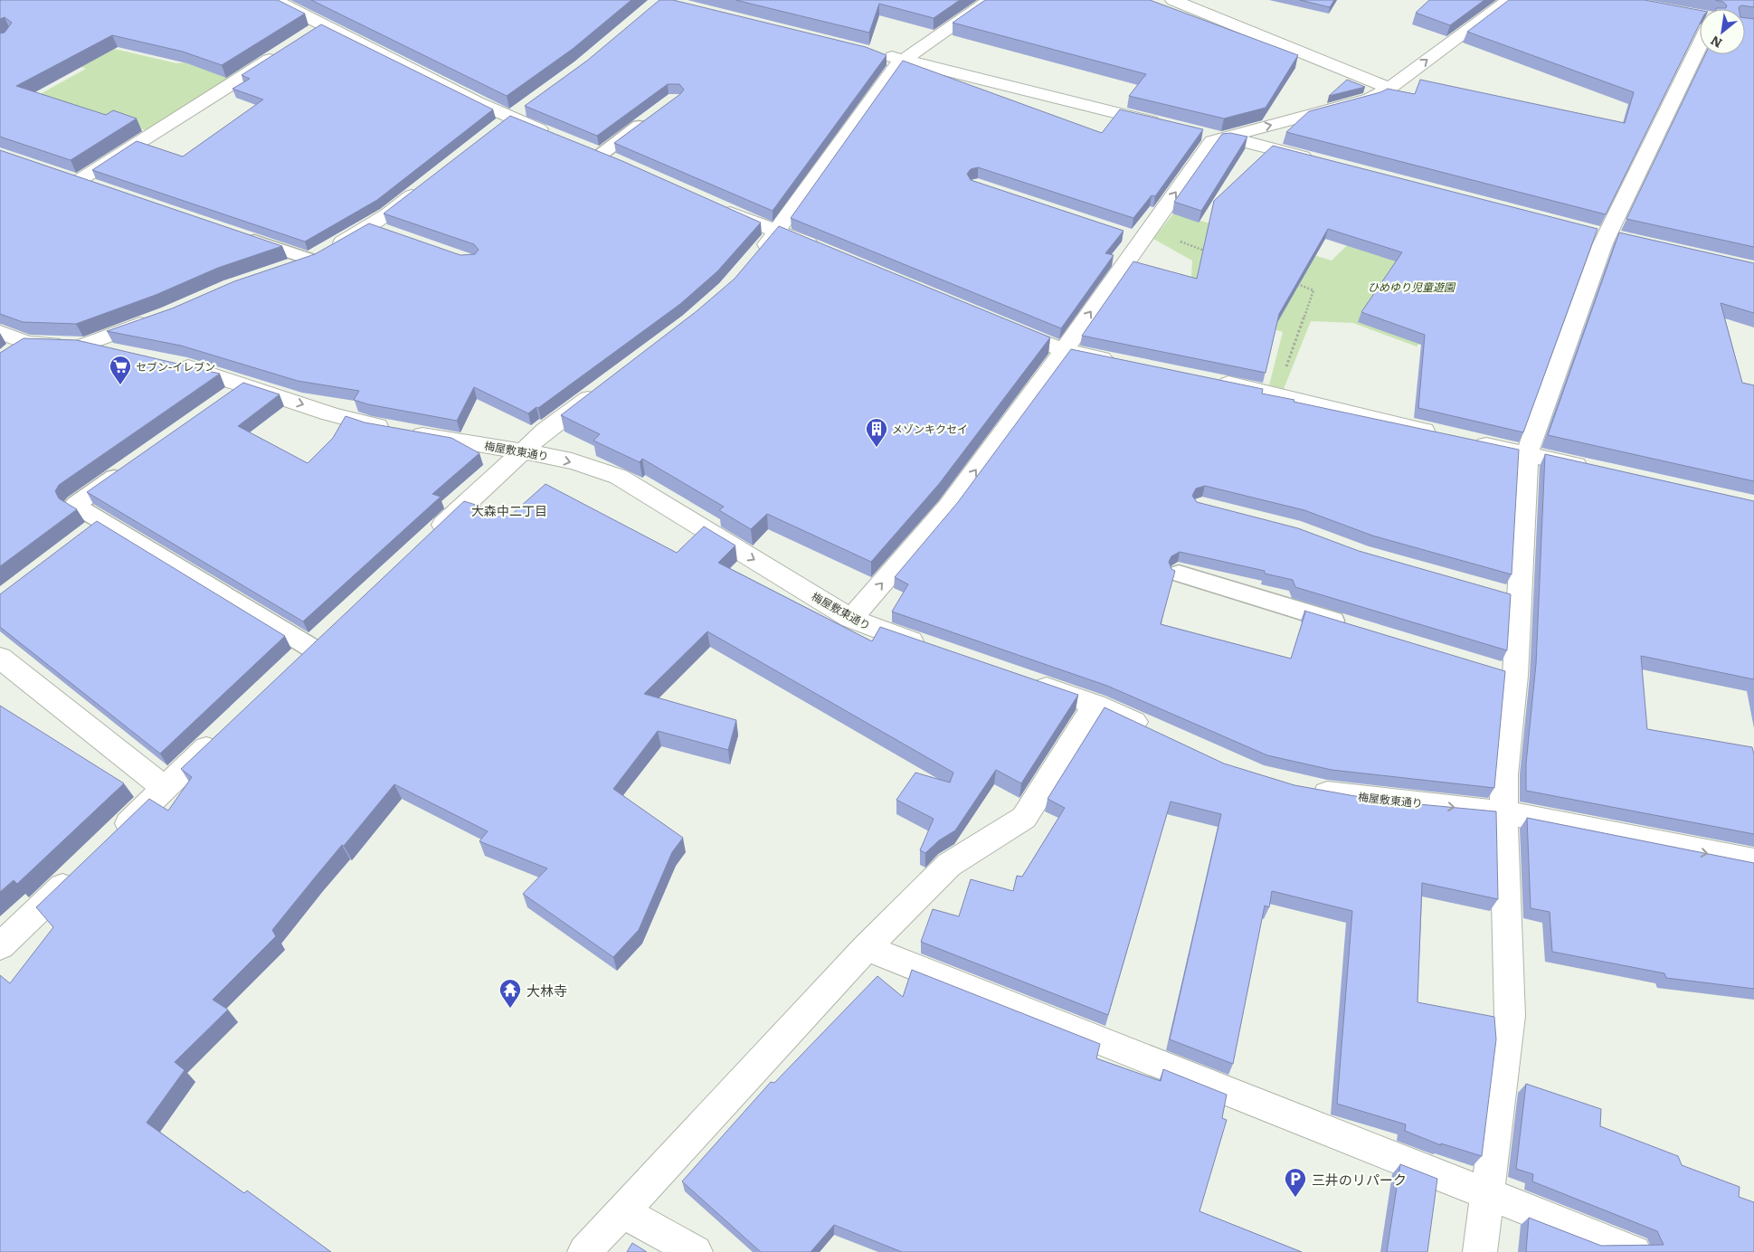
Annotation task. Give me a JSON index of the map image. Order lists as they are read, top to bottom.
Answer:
{
  "streets": {
    "street": ["梅屋敷東通り"]
  },
  "one_way": ["梅屋敷東通り"],
  "districts": ["大森中二丁目"],
  "parks": ["ひめゆり児童遊園"],
  "places": {
    "supermarket": ["セブン-イレブン"],
    "building": ["メゾンキクセイ"],
    "temple": ["大林寺"],
    "parking": ["三井のリパーク"]
  },
  "north": "bottom left"
}
